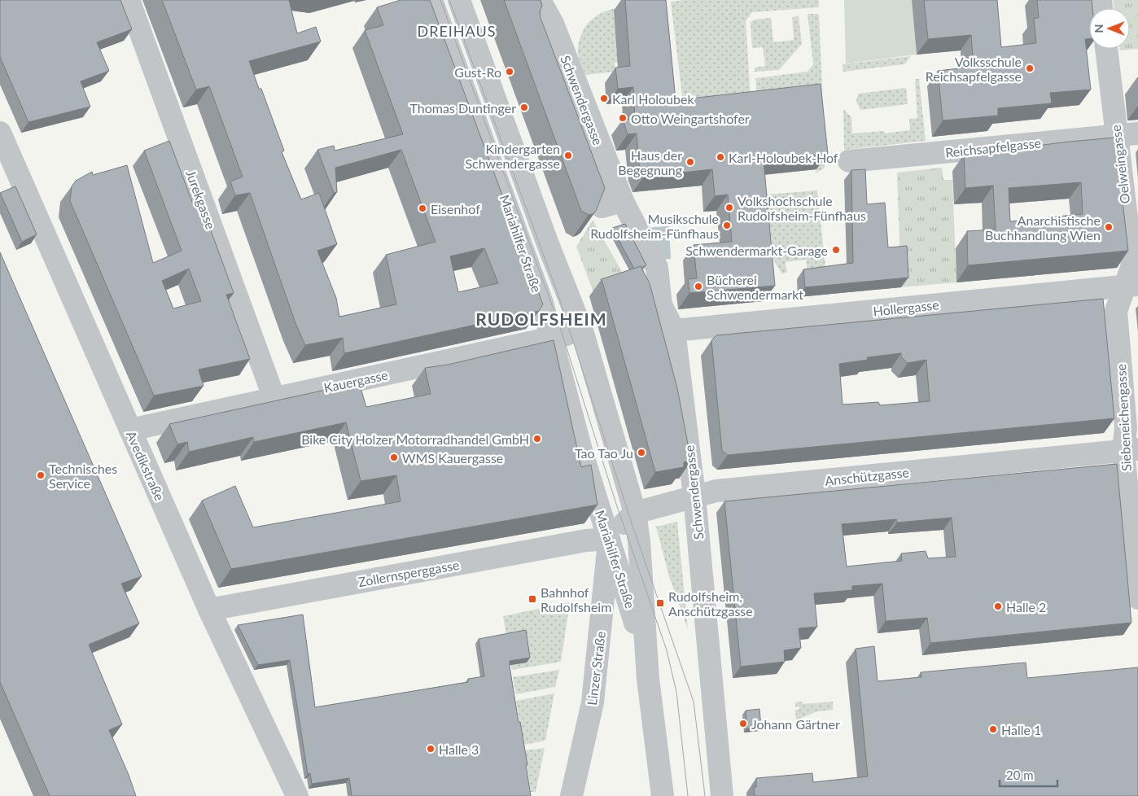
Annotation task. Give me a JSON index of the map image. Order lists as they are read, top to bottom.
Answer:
{
  "streets": {
    "street": [
      "Schwendergasse",
      "Reichsapfelgasse",
      "Oelweingasse",
      "Jurekgasse",
      "Mariahilfer Straße",
      "Hollergasse",
      "Kauergasse",
      "Siebeneichengasse",
      "Avedikstraße",
      "Anschützgasse",
      "Zollernsperggasse",
      "Linzer Straße"
    ]
  },
  "crossings": [
    ["Schwendergasse", "Hollergasse"],
    ["Schwendergasse", "Anschützgasse"],
    ["Reichsapfelgasse", "Oelweingasse"],
    ["Oelweingasse", "Hollergasse"],
    ["Oelweingasse", "Siebeneichengasse"],
    ["Jurekgasse", "Kauergasse"],
    ["Mariahilfer Straße", "Kauergasse"],
    ["Mariahilfer Straße", "Anschützgasse"],
    ["Mariahilfer Straße", "Zollernsperggasse"],
    ["Mariahilfer Straße", "Linzer Straße"],
    ["Hollergasse", "Siebeneichengasse"],
    ["Kauergasse", "Avedikstraße"],
    ["Siebeneichengasse", "Anschützgasse"],
    ["Avedikstraße", "Zollernsperggasse"],
    ["Anschützgasse", "Zollernsperggasse"],
    ["Anschützgasse", "Linzer Straße"],
    ["Zollernsperggasse", "Linzer Straße"]
  ],
  "districts": ["DREIHAUS", "RUDOLFSHEIM"],
  "places": {
    "other": [
      "Volksschule Reichsapfelgasse",
      "Gust-Ro",
      "Karl Holoubek",
      "Thomas Duntinger",
      "Otto Weingartshofer",
      "Kindergarten Schwendergasse",
      "Karl-Holoubek-Hof",
      "Haus der Begegnung",
      "Volkshochschule Rudolfsheim-Fünfhaus",
      "Eisenhof",
      "Musikschule Rudolfsheim-Fünfhaus",
      "Anarchistische Buchhandlung Wien",
      "Schwendermarkt-Garage",
      "Bücherei Schwendermarkt",
      "Bike City Holzer Motorradhandel GmbH",
      "Tao Tao Ju",
      "WMS Kauergasse",
      "Technisches Service",
      "Halle 2",
      "Johann Gärtner",
      "Halle 1",
      "Halle 3"
    ],
    "transit": ["Bahnhof Rudolfsheim", "Rudolfsheim, Anschützgasse"]
  },
  "scale_bar": "20 m",
  "north": "left"
}
